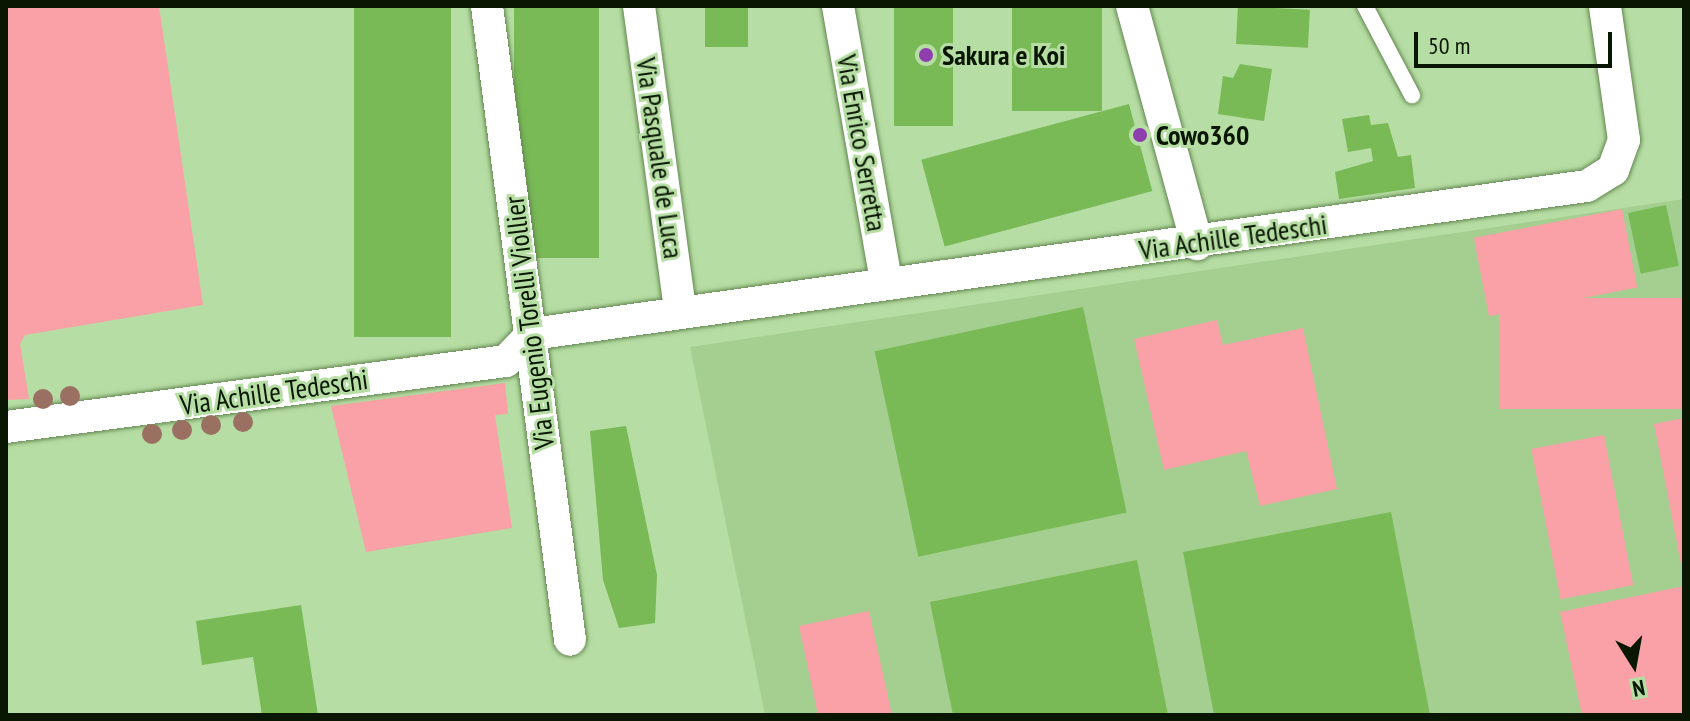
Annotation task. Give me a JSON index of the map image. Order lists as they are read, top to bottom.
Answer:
{
  "streets": {
    "street": [
      "Via Enrico Serretta",
      "Via Pasquale de Luca",
      "Via Achille Tedeschi",
      "Via Eugenio Torelli Viollier"
    ]
  },
  "crossings": [
    ["Via Enrico Serretta", "Via Achille Tedeschi"],
    ["Via Pasquale de Luca", "Via Achille Tedeschi"],
    ["Via Achille Tedeschi", "Via Eugenio Torelli Viollier"]
  ],
  "places": ["Sakura e Koi", "Cowo360"],
  "scale_bar": "50 m",
  "north": "bottom"
}
